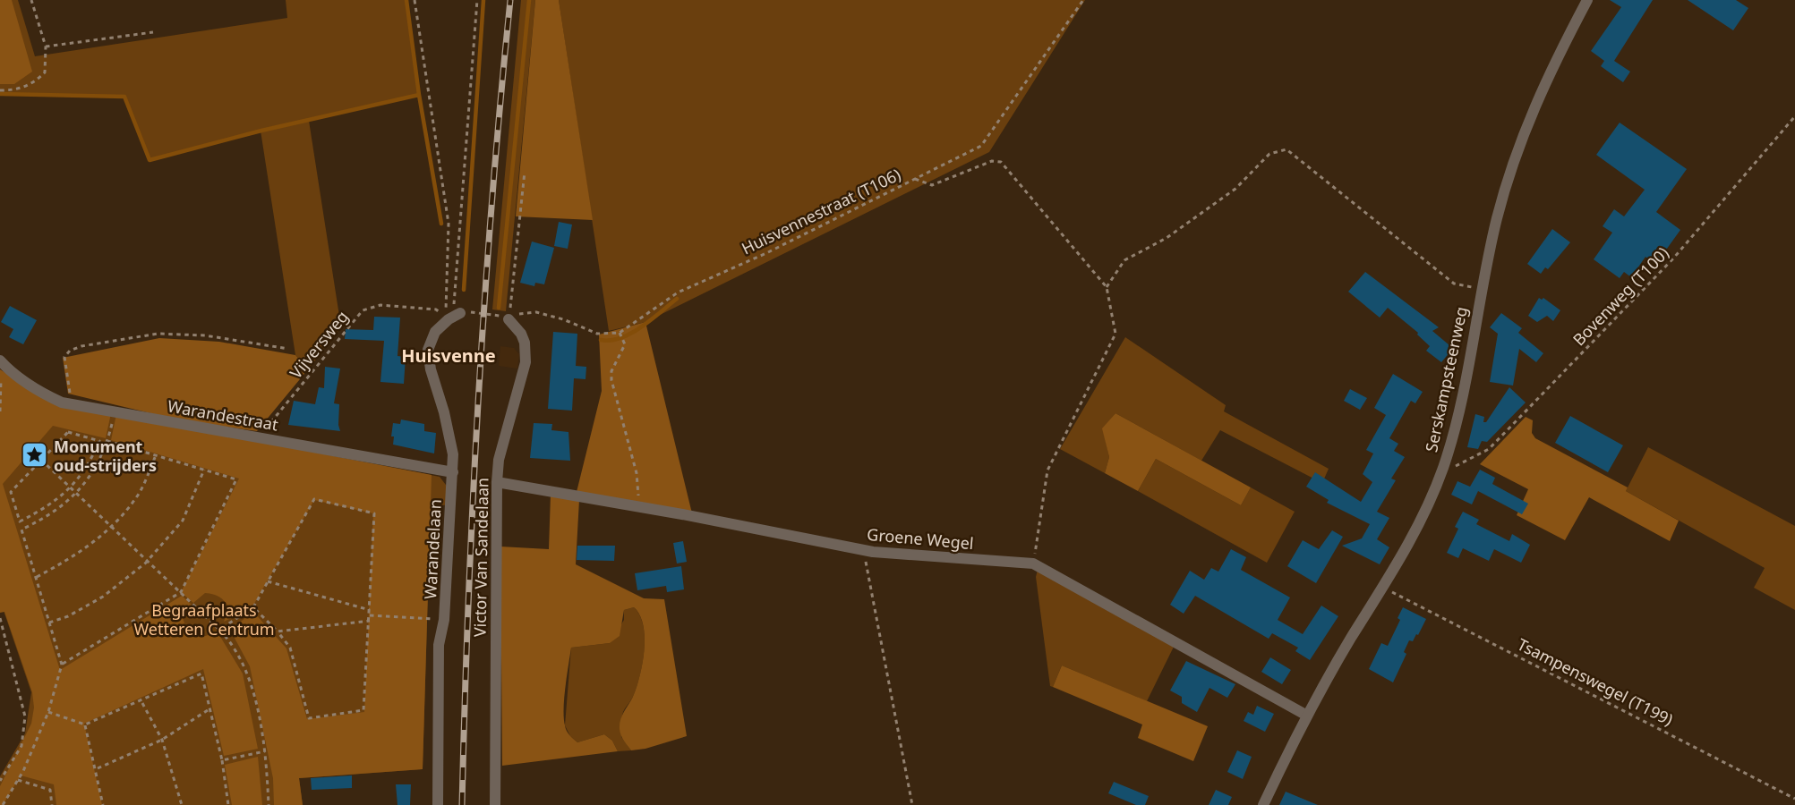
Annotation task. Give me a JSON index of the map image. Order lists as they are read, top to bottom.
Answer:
{
  "streets": {
    "street": [
      "Serskampsteenweg",
      "Warandestraat",
      "Groene Wegel",
      "Warandelaan",
      "Victor Van Sandelaan"
    ],
    "path": [
      "Huisvennestraat (T106)",
      "Bovenweg (T100)",
      "Vijversweg",
      "Tsampenswegel (T199)"
    ]
  },
  "crossings": [
    ["Bovenweg (T100)", "Serskampsteenweg"],
    ["Vijversweg", "Warandestraat"],
    ["Vijversweg", "Warandelaan"],
    ["Serskampsteenweg", "Groene Wegel"],
    ["Serskampsteenweg", "Tsampenswegel (T199)"],
    ["Warandestraat", "Warandelaan"],
    ["Groene Wegel", "Victor Van Sandelaan"]
  ],
  "districts": ["Huisvenne"],
  "parks": ["Begraafplaats Wetteren Centrum"],
  "places": {
    "place": ["Monument oud-strijders"]
  }
}
